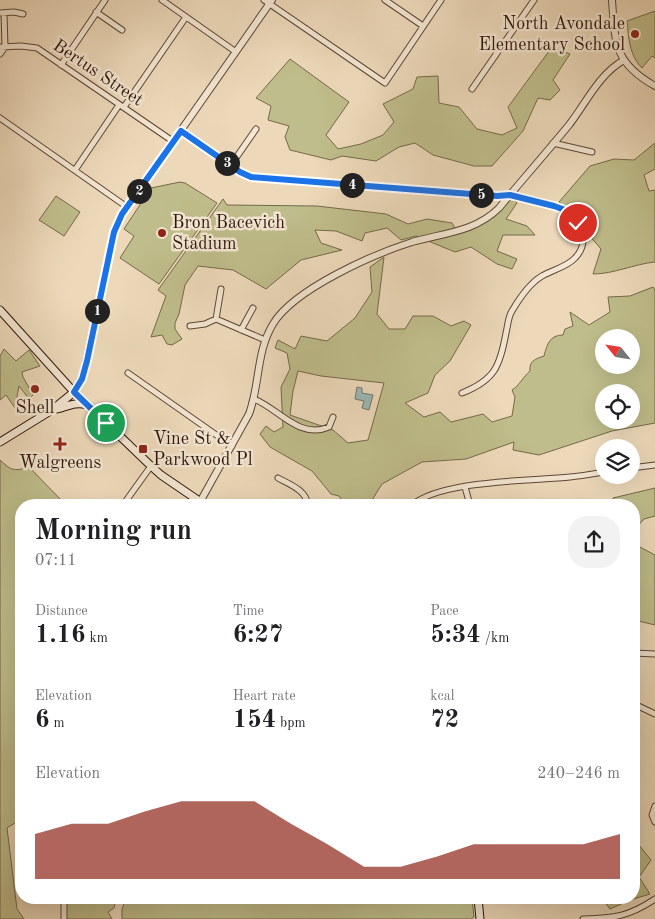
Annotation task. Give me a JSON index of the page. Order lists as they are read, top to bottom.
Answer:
{
  "streets": {
    "street": ["Bertus Street"]
  },
  "places": {
    "other": ["North Avondale Elementary School", "Bron Bacevich Stadium", "Shell"],
    "health": ["Walgreens"],
    "transit": ["Vine St & Parkwood Pl"]
  },
  "north": "top left",
  "page": {
    "pins": [
      "3",
      "4",
      "2",
      "5",
      "1"
    ],
    "heading": ["Morning run", "07:11"],
    "stats": [
      ["Distance", "1.16 km"],
      ["Time", "6:27"],
      ["Pace", "5:34 /km"],
      ["Elevation", "6 m"],
      ["Heart rate", "154 bpm"],
      ["kcal", "72"]
    ],
    "chart": ["Elevation", "240–246 m"]
  }
}
